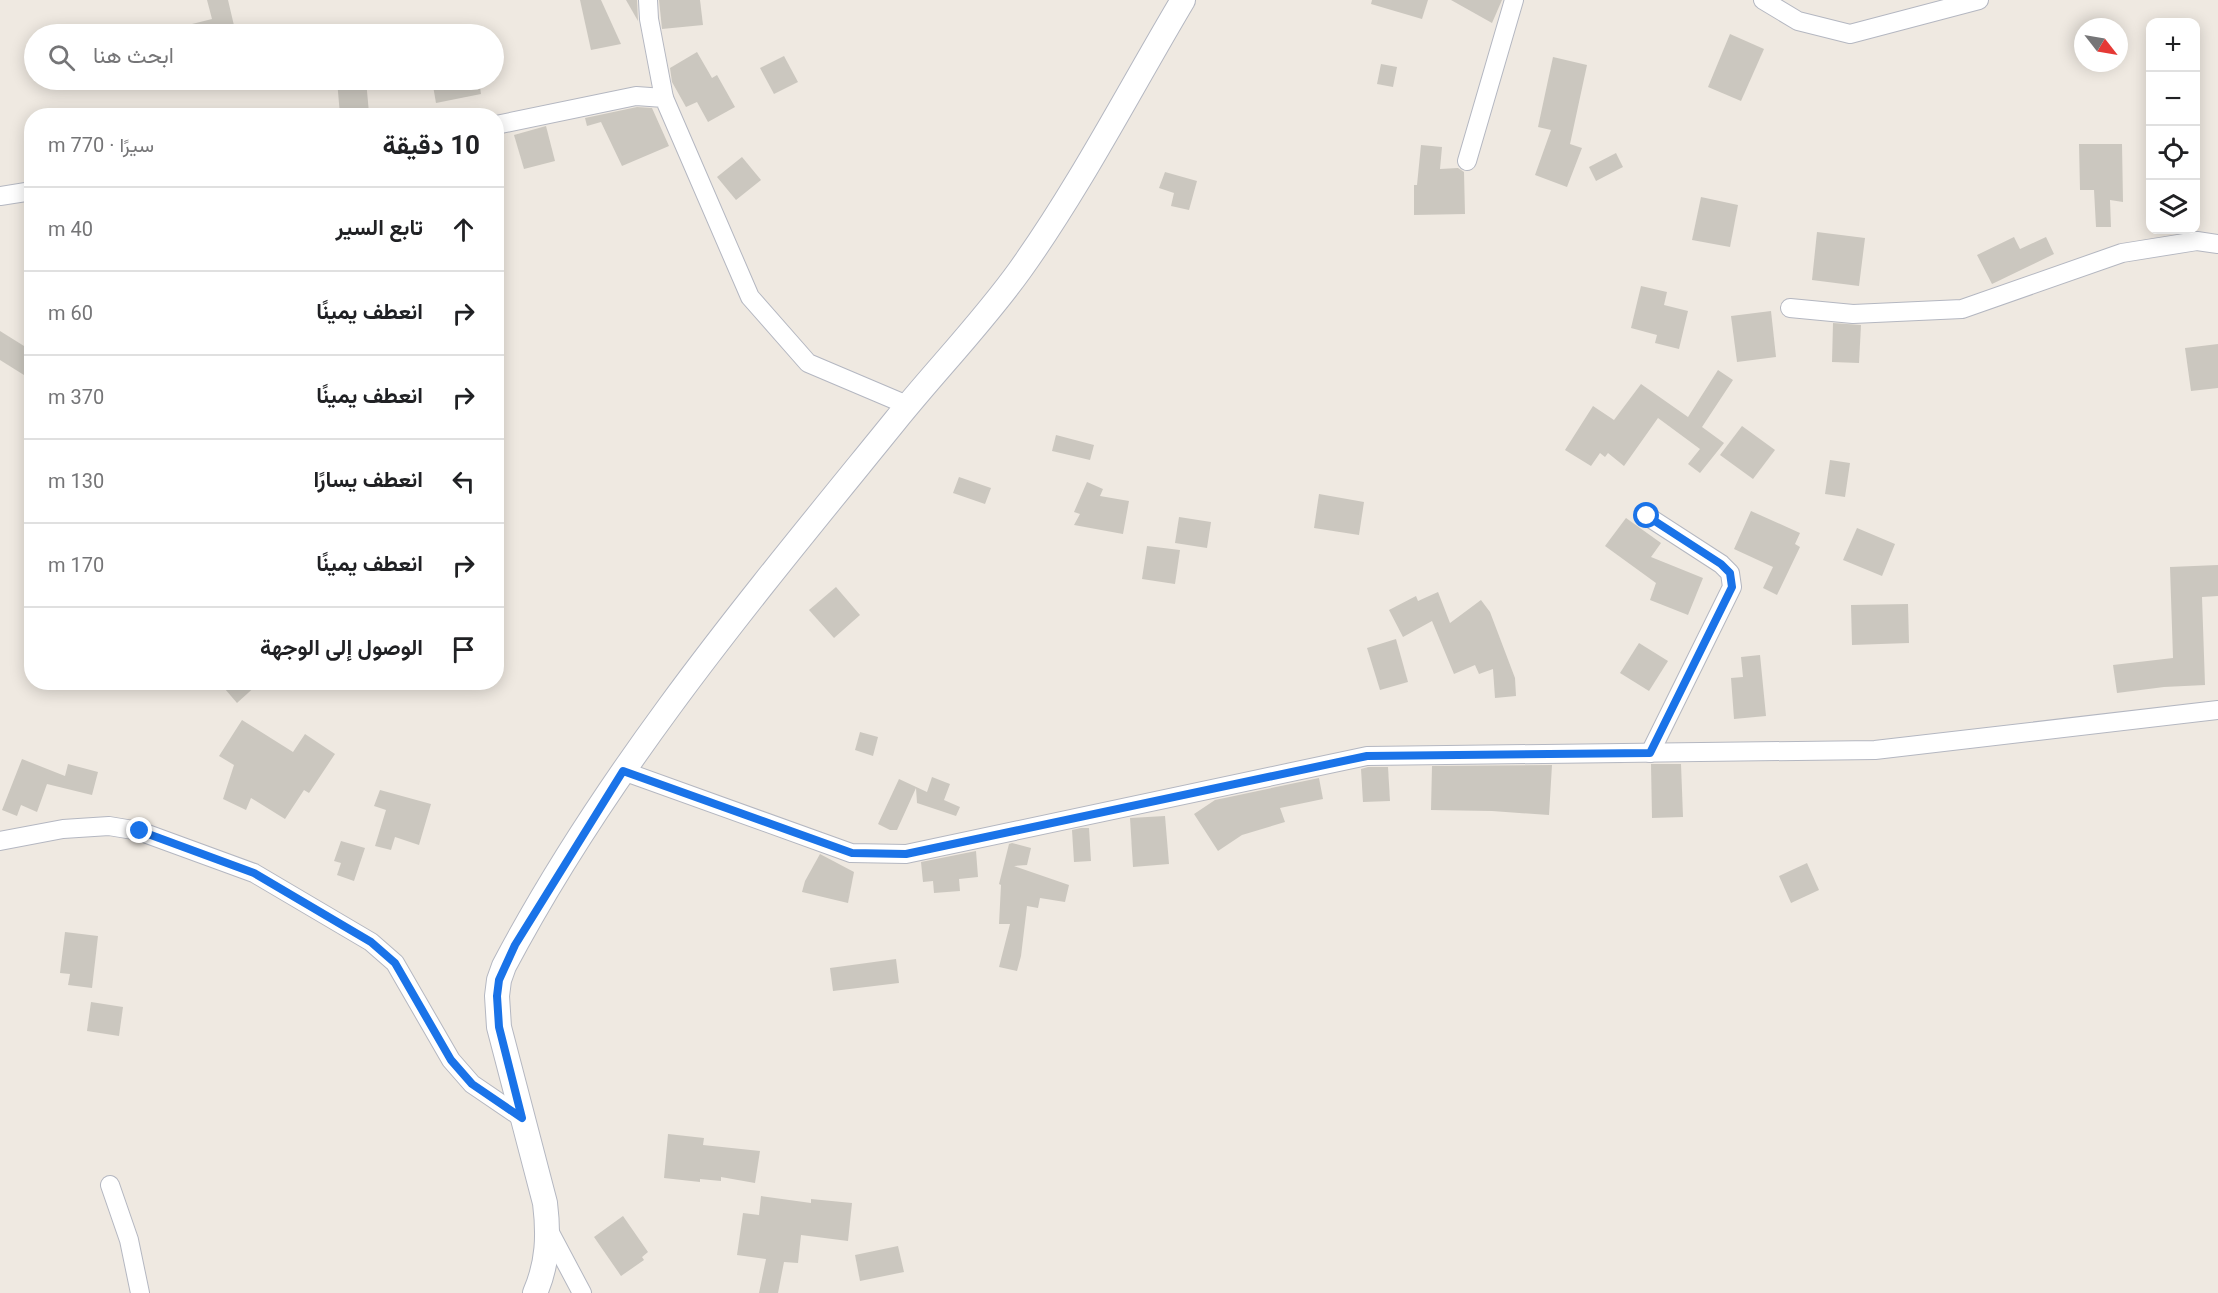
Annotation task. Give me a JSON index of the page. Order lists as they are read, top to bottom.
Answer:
{
  "north": "bottom right",
  "page": {
    "map_buttons": ["+", "−"],
    "search": "ابحث هنا",
    "heading": ["10 دقيقة", "سيرًا · 770 m"],
    "list": [
      ["تابع السير", "40 m"],
      ["انعطف يمينًا", "60 m"],
      ["انعطف يمينًا", "370 m"],
      ["انعطف يسارًا", "130 m"],
      ["انعطف يمينًا", "170 m"],
      "الوصول إلى الوجهة"
    ]
  }
}
